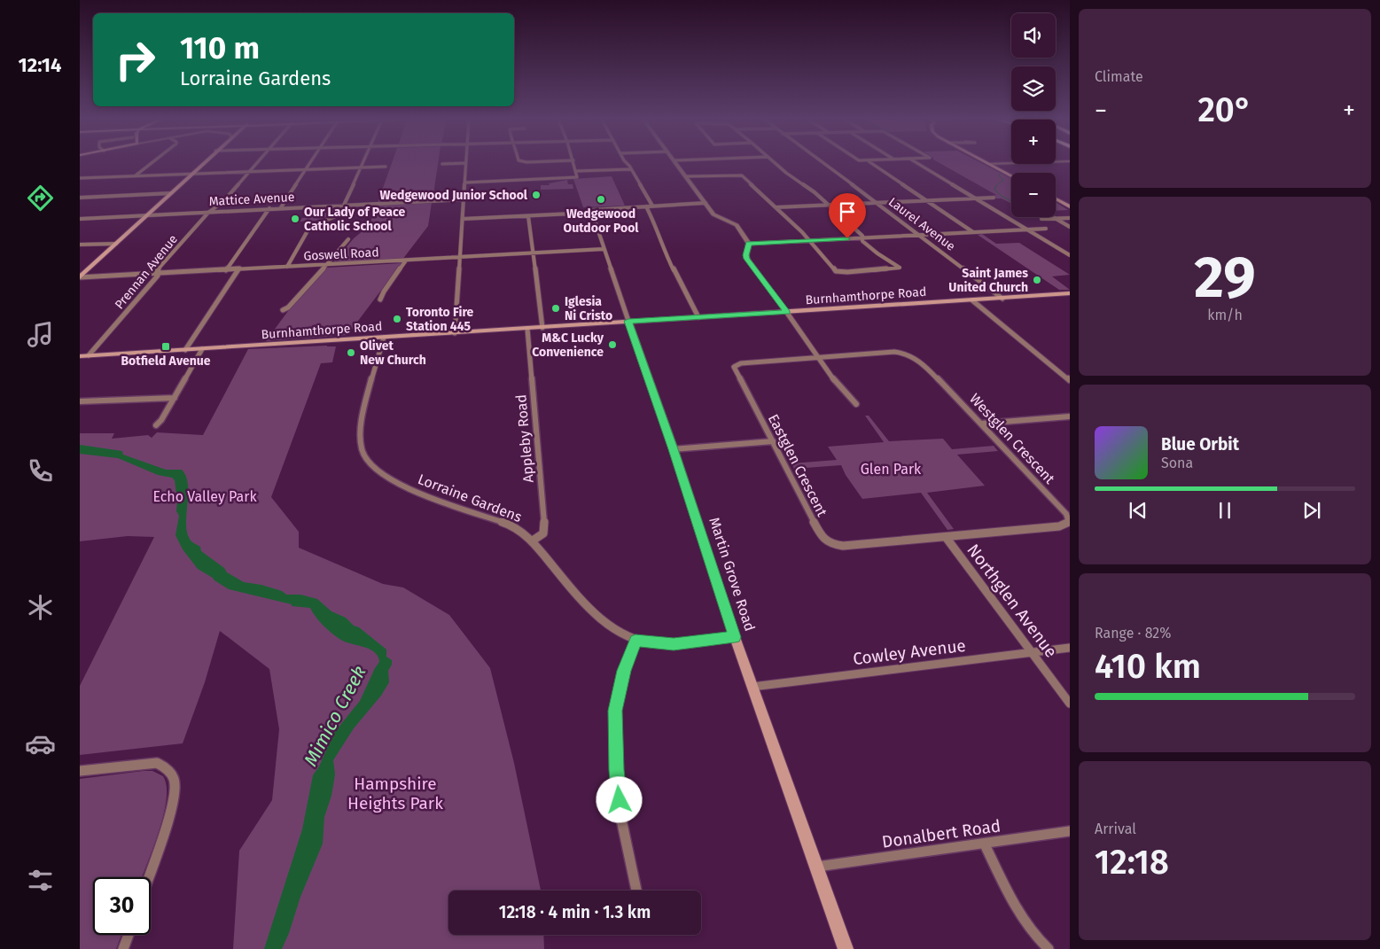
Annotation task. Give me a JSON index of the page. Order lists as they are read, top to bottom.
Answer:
{
  "streets": {
    "main road": ["Burnhamthorpe Road", "Martin Grove Road"],
    "street": [
      "Mattice Avenue",
      "Laurel Avenue",
      "Goswell Road",
      "Prennan Avenue",
      "Appleby Road",
      "Westglen Crescent",
      "Eastglen Crescent",
      "Lorraine Gardens",
      "Northglen Avenue",
      "Cowley Avenue",
      "Donalbert Road"
    ]
  },
  "crossings": [
    ["Mattice Avenue", "Prennan Avenue"],
    ["Laurel Avenue", "Burnhamthorpe Road"],
    ["Goswell Road", "Prennan Avenue"],
    ["Goswell Road", "Martin Grove Road"],
    ["Prennan Avenue", "Burnhamthorpe Road"],
    ["Burnhamthorpe Road", "Appleby Road"],
    ["Burnhamthorpe Road", "Lorraine Gardens"],
    ["Burnhamthorpe Road", "Martin Grove Road"],
    ["Appleby Road", "Lorraine Gardens"],
    ["Westglen Crescent", "Eastglen Crescent"],
    ["Westglen Crescent", "Northglen Avenue"],
    ["Eastglen Crescent", "Northglen Avenue"],
    ["Lorraine Gardens", "Martin Grove Road"],
    ["Martin Grove Road", "Cowley Avenue"],
    ["Martin Grove Road", "Donalbert Road"],
    ["Northglen Avenue", "Cowley Avenue"]
  ],
  "water": ["Mimico Creek"],
  "parks": ["Glen Park", "Echo Valley Park", "Hampshire Heights Park"],
  "places": {
    "other": [
      "Wedgewood Junior School",
      "Wedgewood Outdoor Pool",
      "Our Lady of Peace Catholic School",
      "Saint James United Church",
      "Iglesia Ni Cristo",
      "Toronto Fire Station 445",
      "M&C Lucky Convenience",
      "Olivet New Church"
    ],
    "transit": ["Botfield Avenue"]
  },
  "page": {
    "tabs": "12:14",
    "tile": [
      "Climate",
      ["29", "km/h"],
      ["Range · 82%", "410 km"],
      ["Arrival", "12:18"]
    ],
    "map_buttons": ["+", "−"],
    "turn": ["110 m", "Lorraine Gardens"],
    "heat": ["−", "20°", "+"],
    "song": ["Blue Orbit", "Sona"],
    "limit": "30",
    "trip": "12:18 · 4 min · 1.3 km"
  }
}
